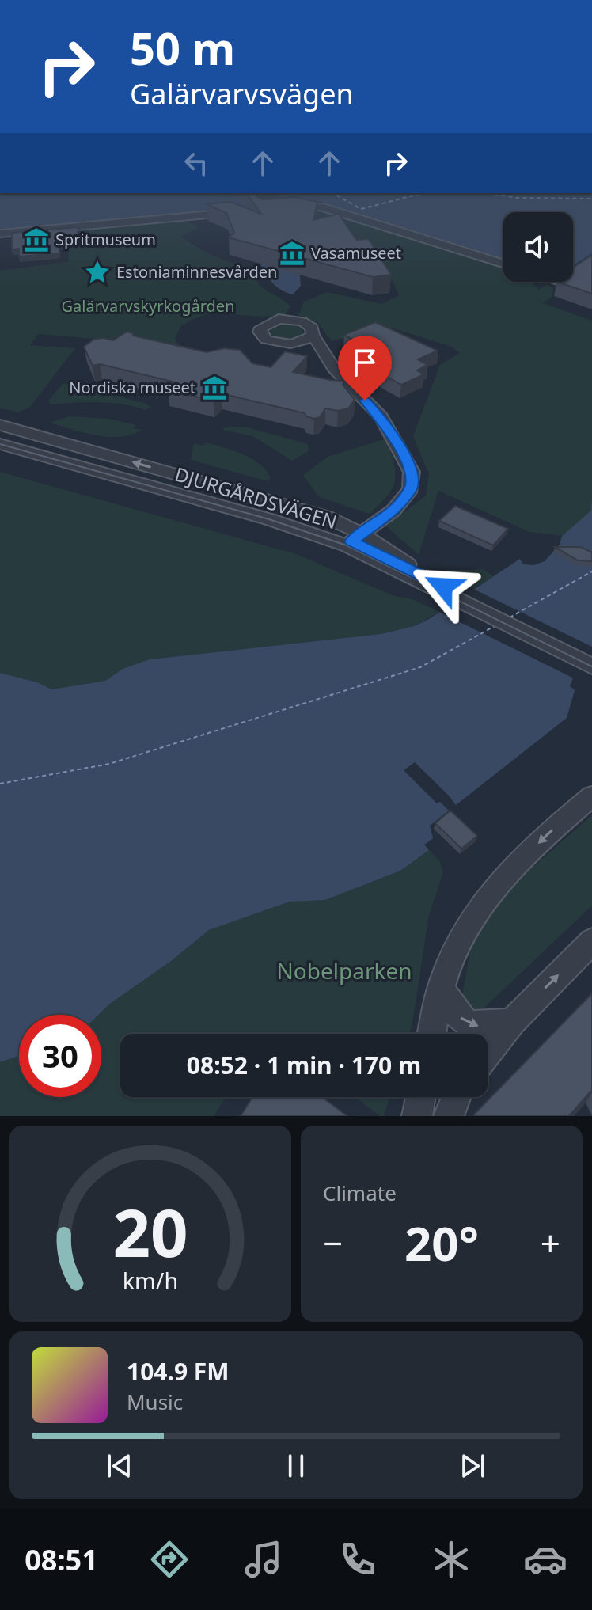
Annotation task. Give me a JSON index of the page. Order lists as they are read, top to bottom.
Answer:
{
  "streets": {
    "street": ["DJURGÅRDSVÄGEN"]
  },
  "parks": ["Galärvarvskyrkogården", "Nobelparken"],
  "places": {
    "museum": ["Spritmuseum", "Vasamuseet", "Nordiska museet"],
    "place": ["Estoniaminnesvården"]
  },
  "page": {
    "turn": ["50 m", "Galärvarvsvägen"],
    "limit": "30",
    "trip": "08:52 · 1 min · 170 m",
    "tile": "Climate",
    "heat": ["−", "20°", "+"],
    "song": ["104.9 FM", "Music"],
    "tabs": "08:51",
    "gauge": ["20", "km/h"]
  }
}
